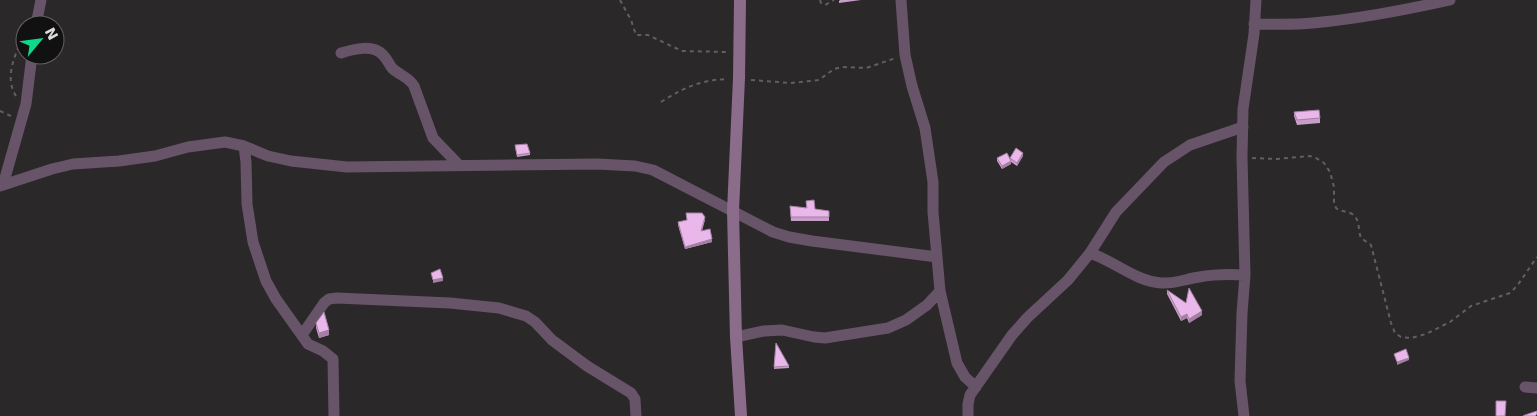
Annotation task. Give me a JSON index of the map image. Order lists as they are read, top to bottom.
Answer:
{
  "north": "top right"
}
